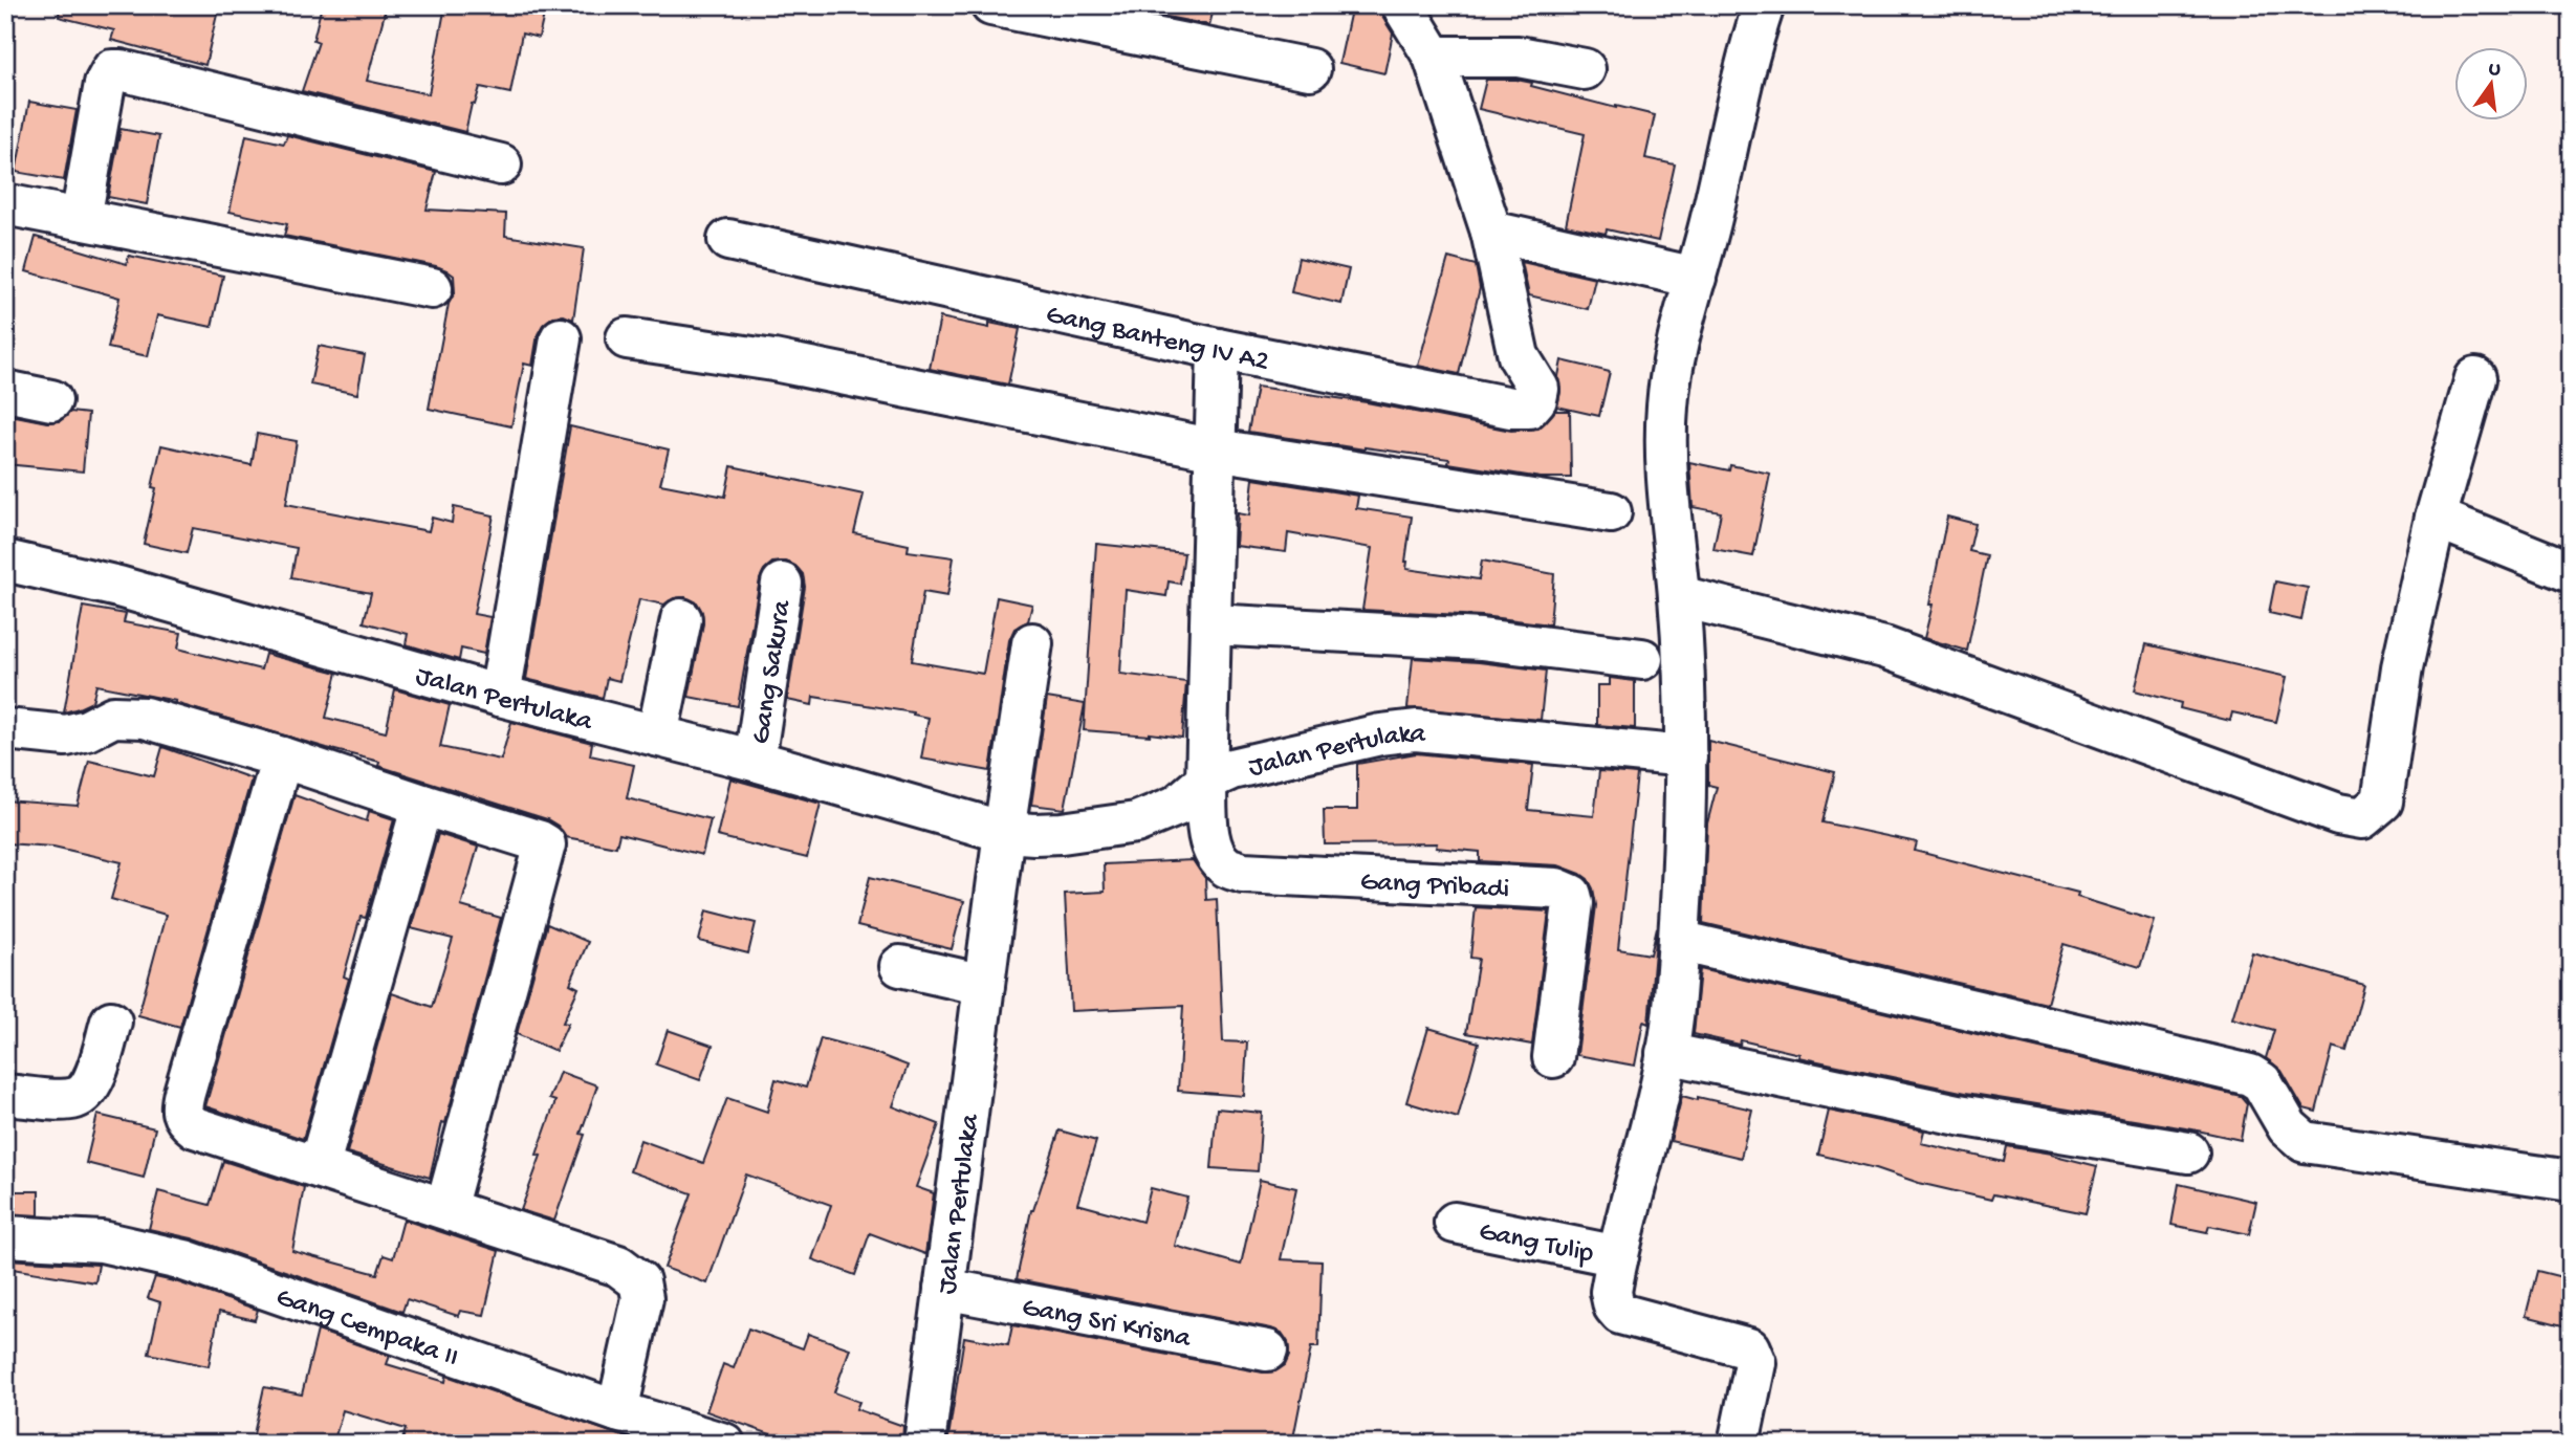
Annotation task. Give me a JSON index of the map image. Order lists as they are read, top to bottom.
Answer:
{
  "streets": {
    "street": [
      "Gang Banteng IV A2",
      "Gang Sakura",
      "Jalan Pertulaka",
      "Gang Pribadi",
      "Gang Tulip",
      "Gang Sri Krisna",
      "Gang Cempaka II"
    ]
  },
  "crossings": [
    ["Gang Sakura", "Jalan Pertulaka"],
    ["Jalan Pertulaka", "Gang Pribadi"],
    ["Jalan Pertulaka", "Gang Sri Krisna"]
  ],
  "north": "top"
}
